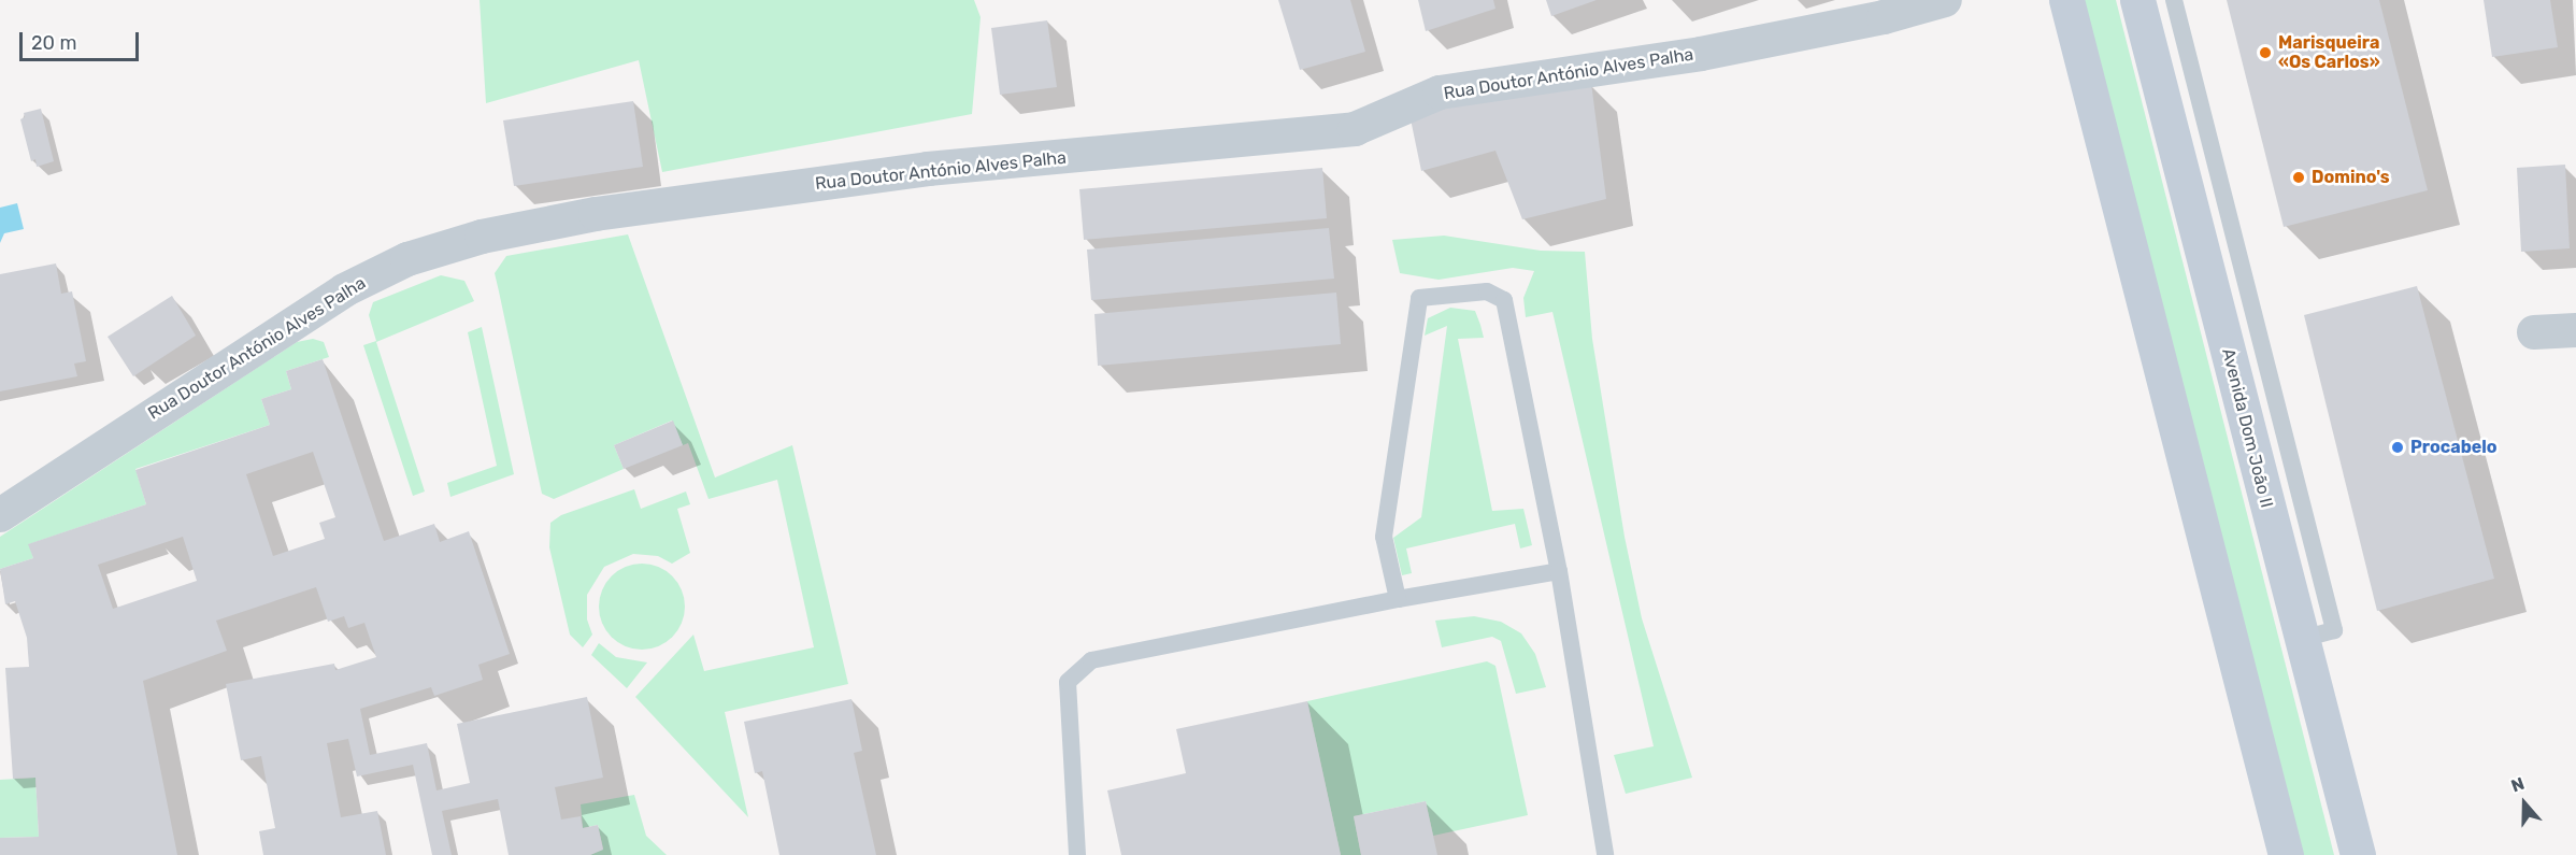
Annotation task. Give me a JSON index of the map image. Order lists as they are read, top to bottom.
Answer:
{
  "streets": {
    "main road": ["Avenida Dom João II"],
    "street": ["Rua Doutor António Alves Palha"]
  },
  "places": ["Marisqueira «Os Carlos»", "Domino's", "Procabelo"],
  "scale_bar": "20 m",
  "north": "top"
}
